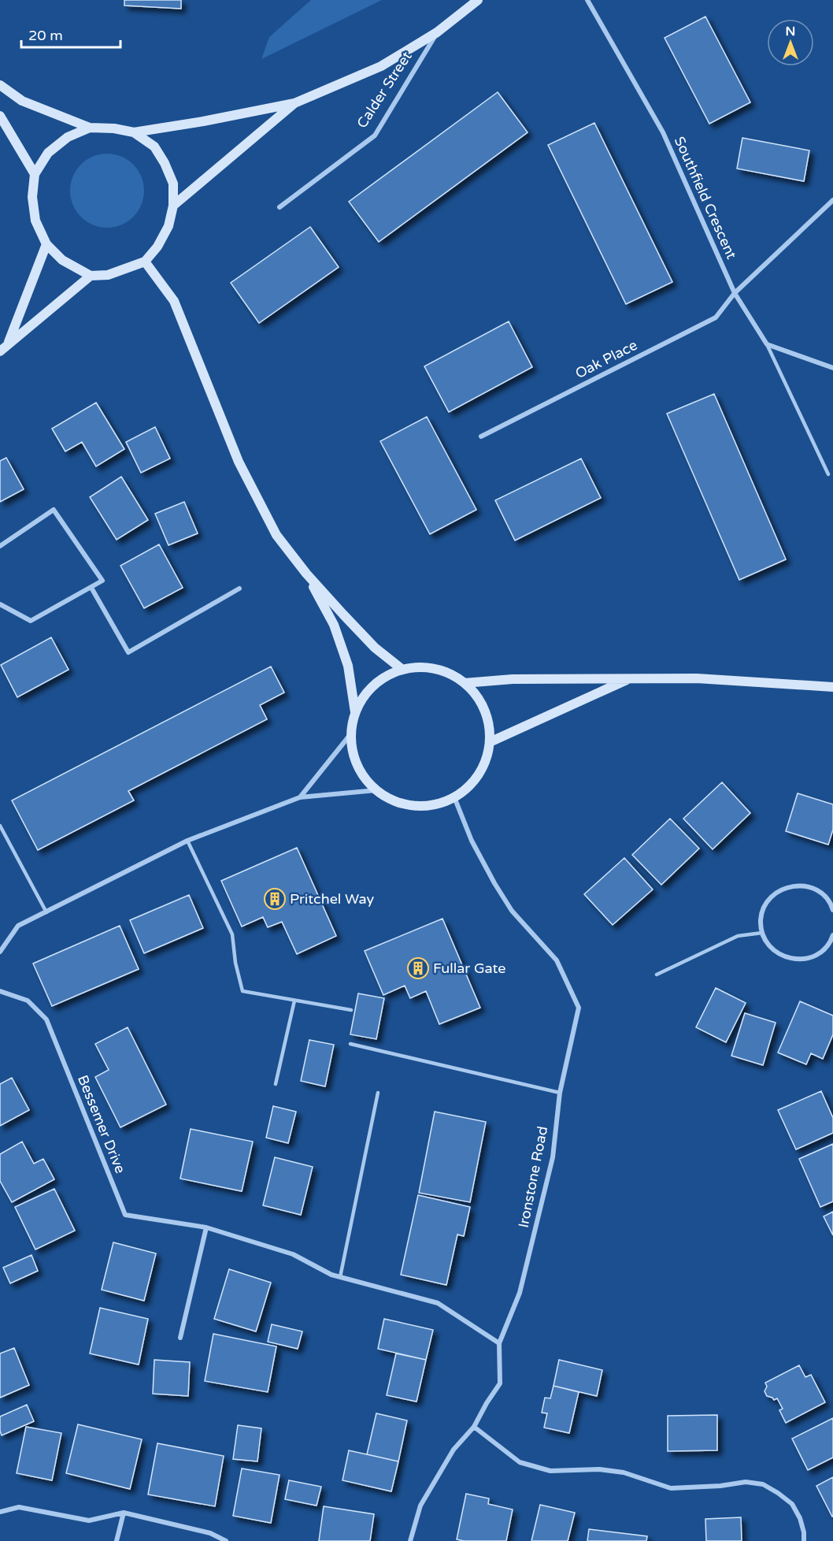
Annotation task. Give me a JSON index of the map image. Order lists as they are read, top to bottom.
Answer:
{
  "streets": {
    "street": [
      "Calder Street",
      "Southfield Crescent",
      "Oak Place",
      "Bessemer Drive",
      "Ironstone Road"
    ]
  },
  "crossings": [
    ["Southfield Crescent", "Oak Place"],
    ["Bessemer Drive", "Ironstone Road"]
  ],
  "places": {
    "building": ["Pritchel Way", "Fullar Gate"]
  },
  "scale_bar": "20 m",
  "north": "top"
}
